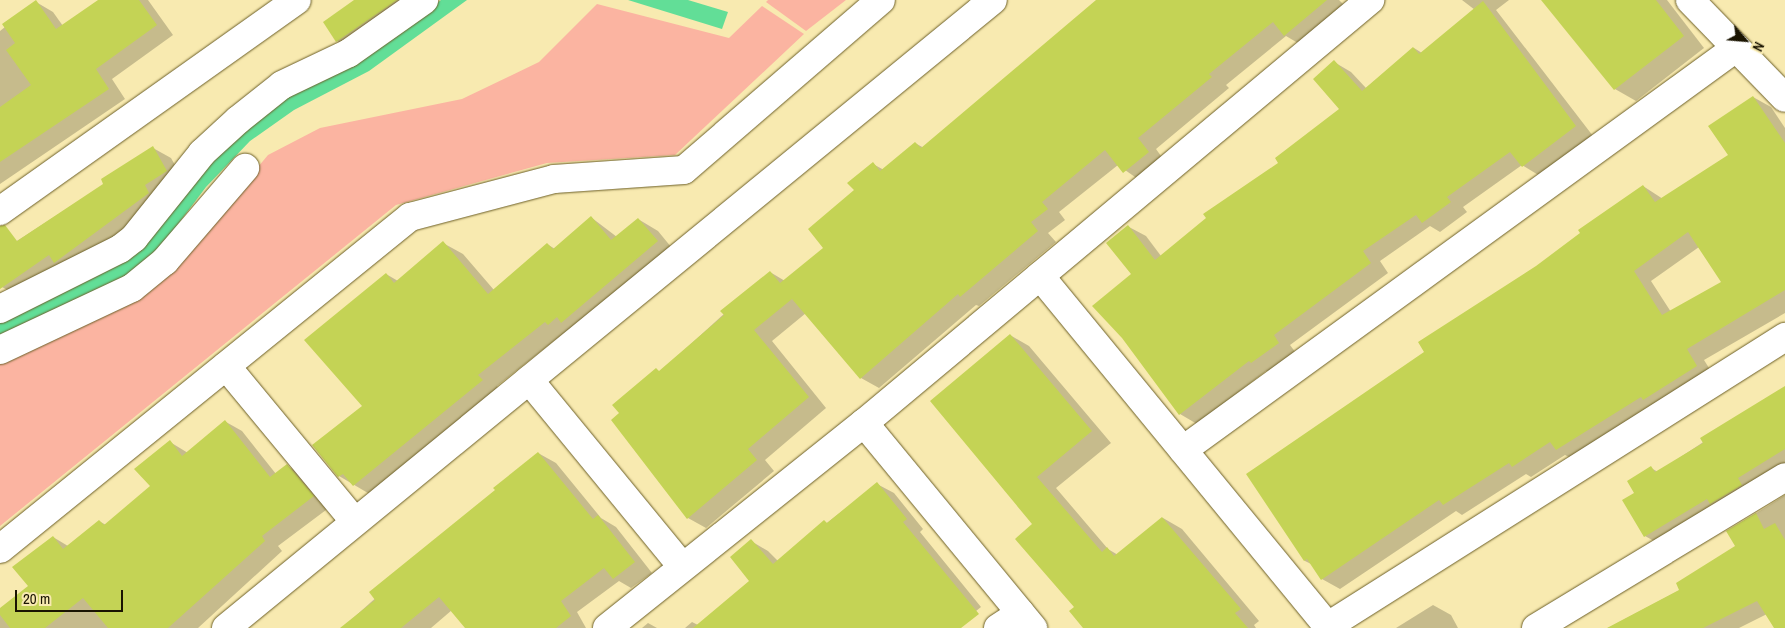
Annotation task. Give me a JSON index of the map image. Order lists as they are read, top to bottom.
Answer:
{
  "scale_bar": "20 m",
  "north": "bottom right"
}
